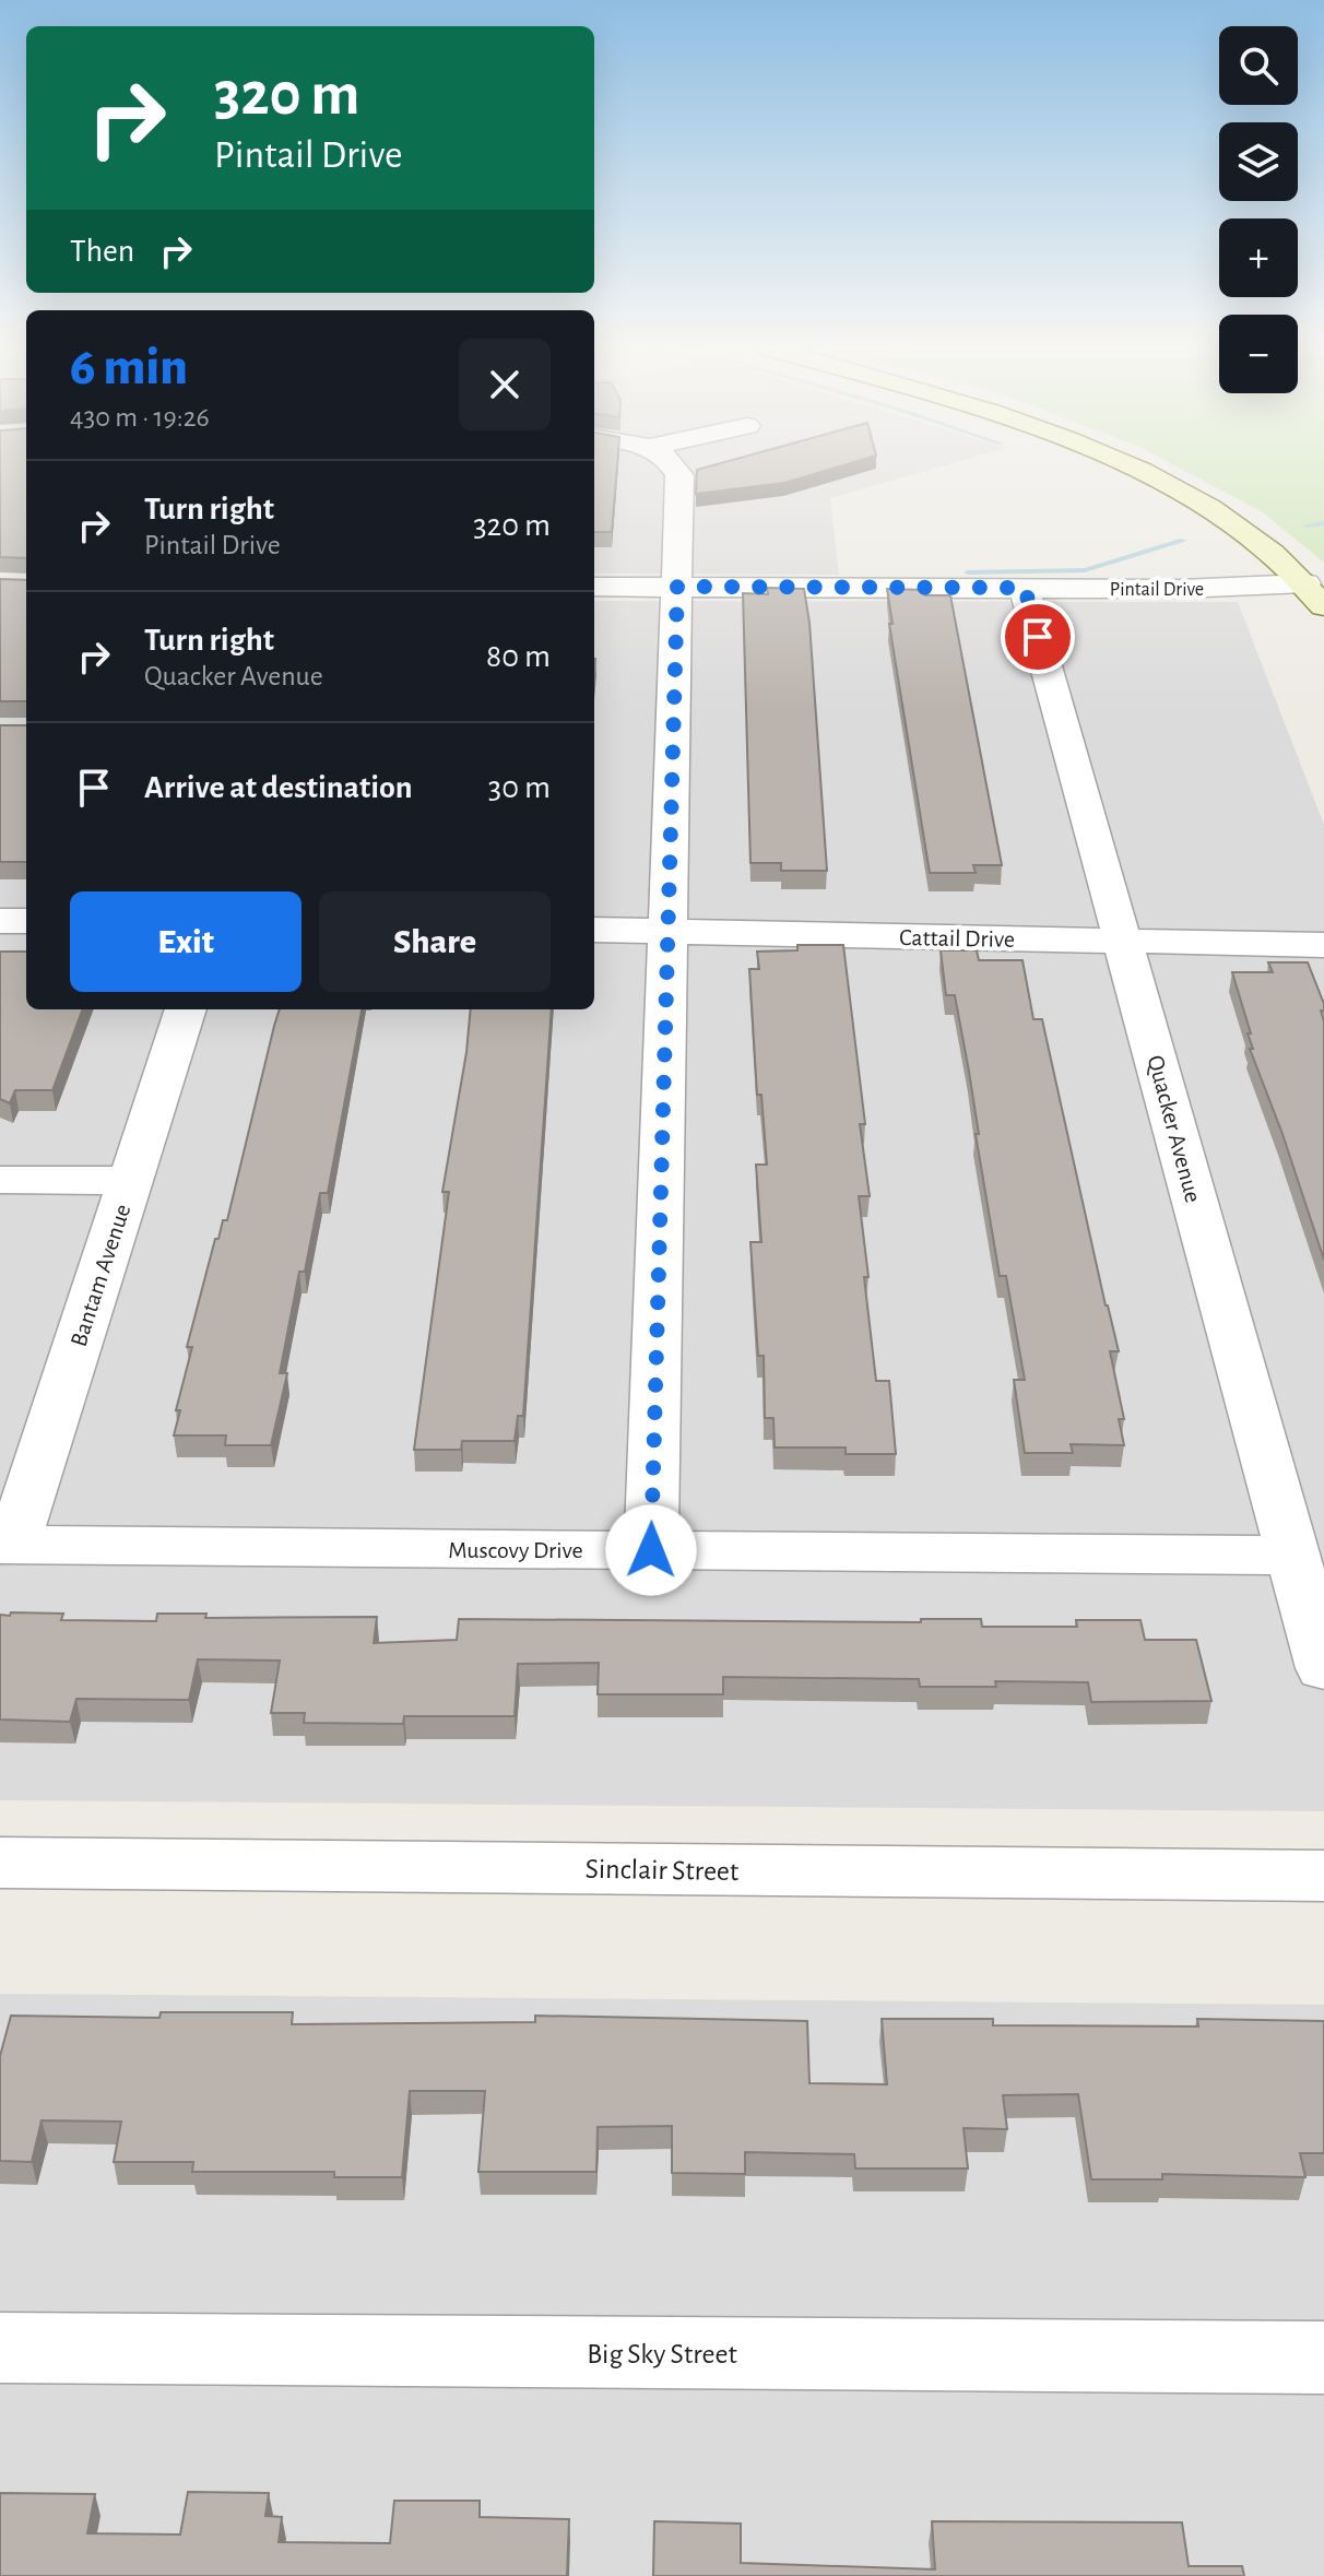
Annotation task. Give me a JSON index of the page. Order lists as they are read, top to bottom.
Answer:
{
  "streets": {
    "street": [
      "Pintail Drive",
      "Cattail Drive",
      "Quacker Avenue",
      "Bantam Avenue",
      "Muscovy Drive",
      "Sinclair Street",
      "Big Sky Street"
    ]
  },
  "crossings": [
    ["Pintail Drive", "Quacker Avenue"],
    ["Cattail Drive", "Quacker Avenue"],
    ["Quacker Avenue", "Muscovy Drive"],
    ["Bantam Avenue", "Muscovy Drive"]
  ],
  "page": {
    "map_buttons": ["+", "−"],
    "turn": ["320 m", "Pintail Drive"],
    "then": "Then",
    "heading": ["6 min", "430 m · 19:26"],
    "list": [
      {
        "name": "Turn right",
        "note": "Pintail Drive",
        "value": "320 m"
      },
      {
        "name": "Turn right",
        "note": "Quacker Avenue",
        "value": "80 m"
      },
      {
        "name": "Arrive at destination",
        "value": "30 m"
      }
    ],
    "buttons": ["Exit", "Share"]
  }
}
